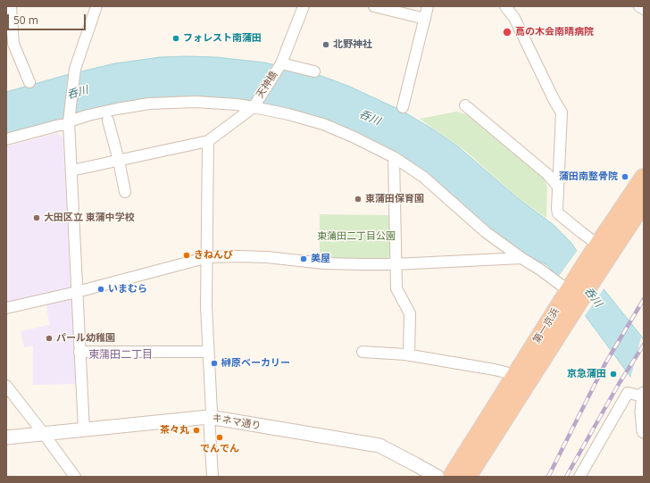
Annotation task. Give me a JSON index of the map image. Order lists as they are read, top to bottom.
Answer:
{
  "streets": {
    "highway": ["第一京浜"],
    "street": ["天神橋", "キネマ通り"]
  },
  "districts": ["東蒲田二丁目"],
  "water": ["呑川"],
  "parks": ["東蒲田二丁目公園"],
  "places": [
    "蔦の木会南晴病院",
    "フォレスト南蒲田",
    "北野神社",
    "蒲田南整骨院",
    "東蒲田保育園",
    "大田区立 東蒲中学校",
    "きねんび",
    "美屋",
    "いまむら",
    "パール幼稚園",
    "榊原ベーカリー",
    "京急蒲田",
    "茶々丸",
    "でんでん"
  ],
  "scale_bar": "50 m"
}
